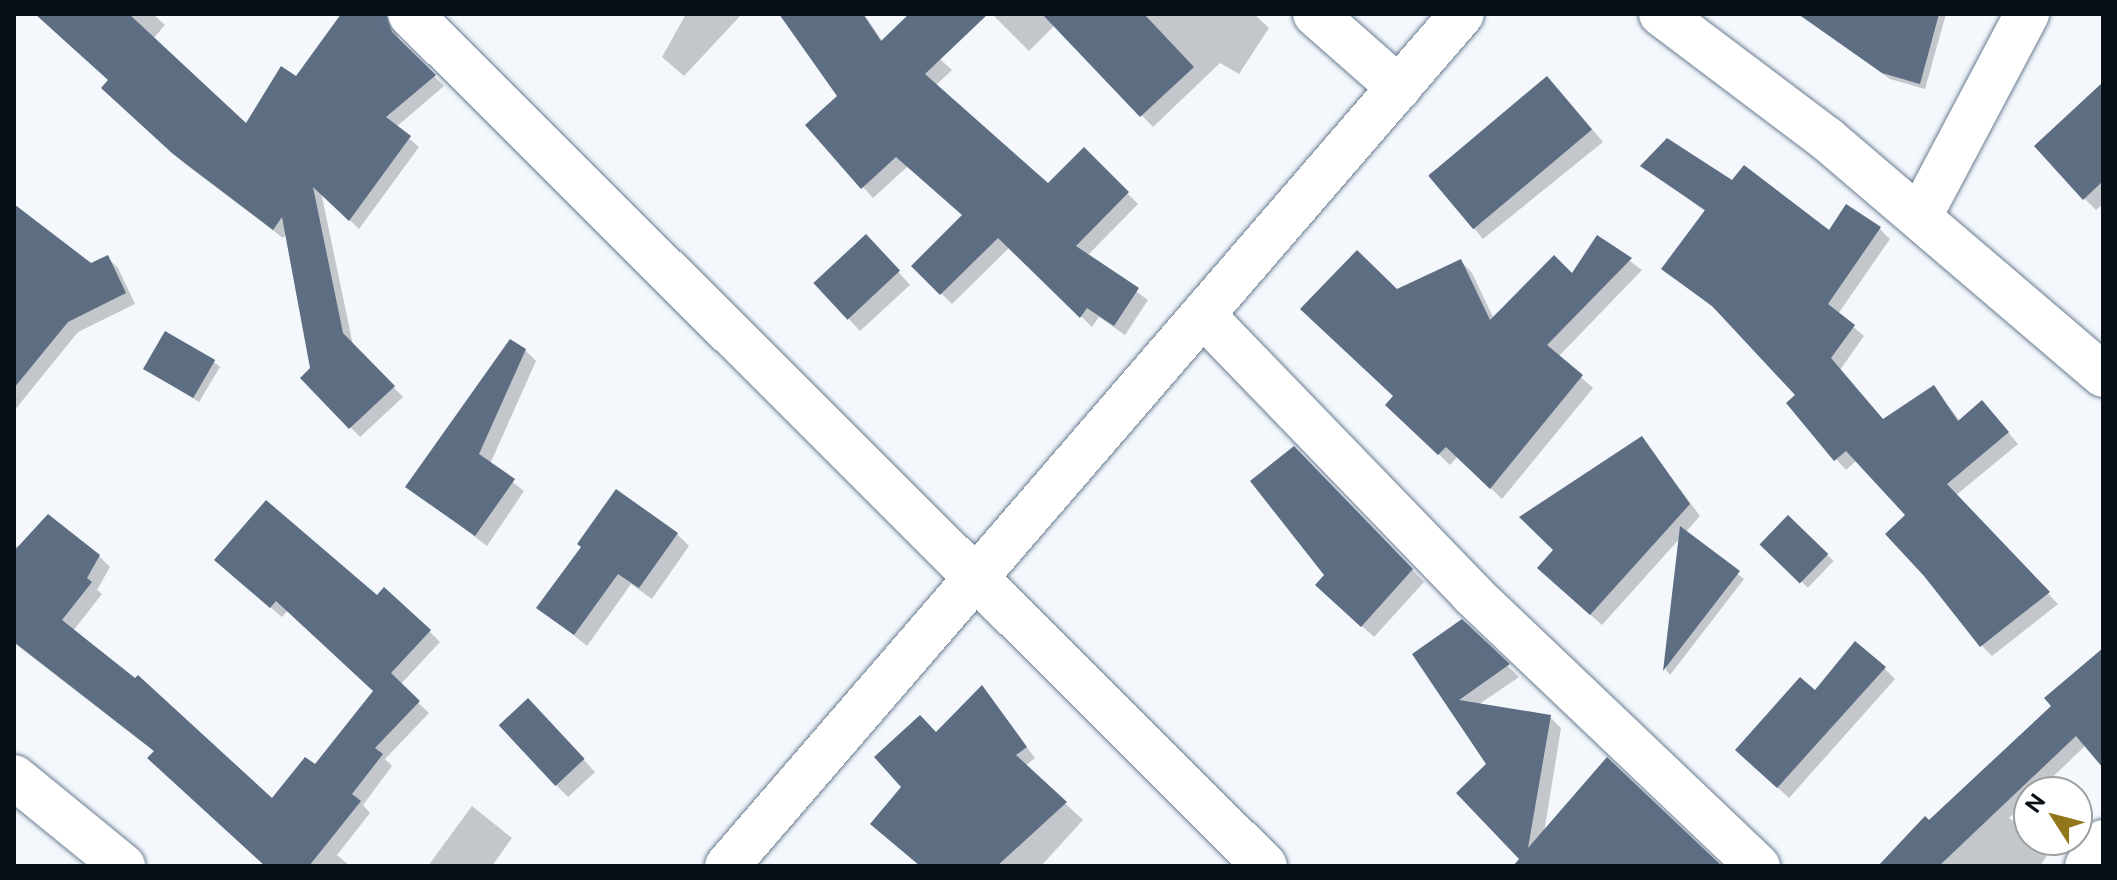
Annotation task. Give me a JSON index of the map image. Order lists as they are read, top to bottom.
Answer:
{
  "north": "top left"
}
